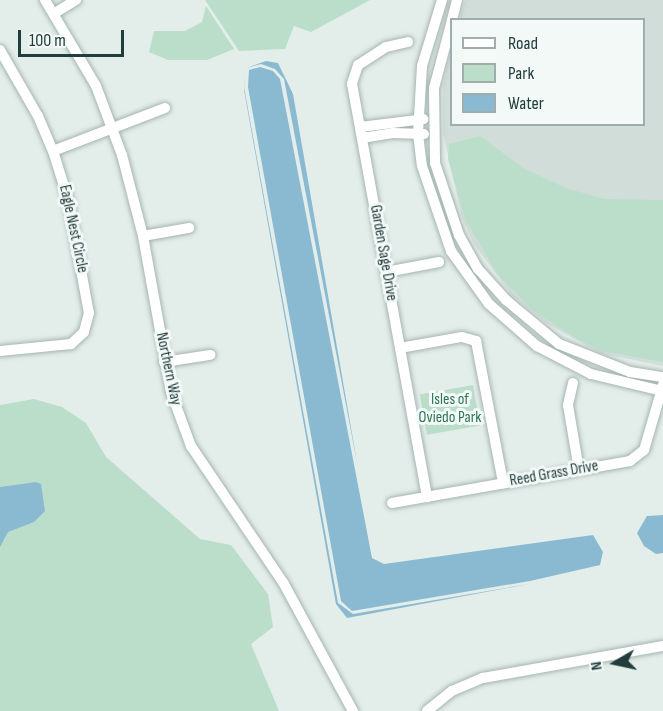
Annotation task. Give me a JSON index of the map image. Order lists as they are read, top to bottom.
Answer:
{
  "streets": {
    "street": [
      "Eagle Nest Circle",
      "Garden Sage Drive",
      "Northern Way",
      "Reed Grass Drive"
    ]
  },
  "crossings": [
    ["Garden Sage Drive", "Reed Grass Drive"]
  ],
  "parks": ["Isles of Oviedo Park"],
  "legend": ["Road", "Park", "Water"],
  "scale_bar": "100 m",
  "north": "left"
}
